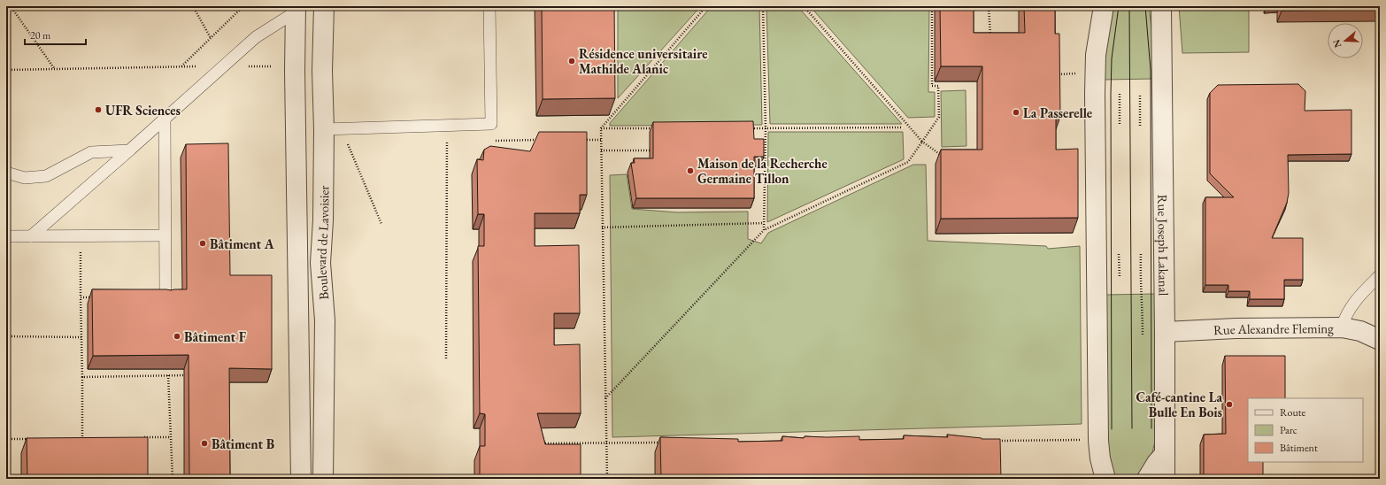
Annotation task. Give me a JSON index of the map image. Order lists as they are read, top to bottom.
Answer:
{
  "streets": {
    "street": ["Boulevard de Lavoisier", "Rue Joseph Lakanal", "Rue Alexandre Fleming"]
  },
  "crossings": [
    ["Rue Joseph Lakanal", "Rue Alexandre Fleming"]
  ],
  "places": [
    "Résidence universitaire Mathilde Alanic",
    "UFR Sciences",
    "La Passerelle",
    "Maison de la Recherche Germaine Tillon",
    "Bâtiment A",
    "Bâtiment F",
    "Café-cantine La Bulle En Bois",
    "Bâtiment B"
  ],
  "legend": ["Route", "Parc", "Bâtiment"],
  "scale_bar": "20 m",
  "north": "left"
}
